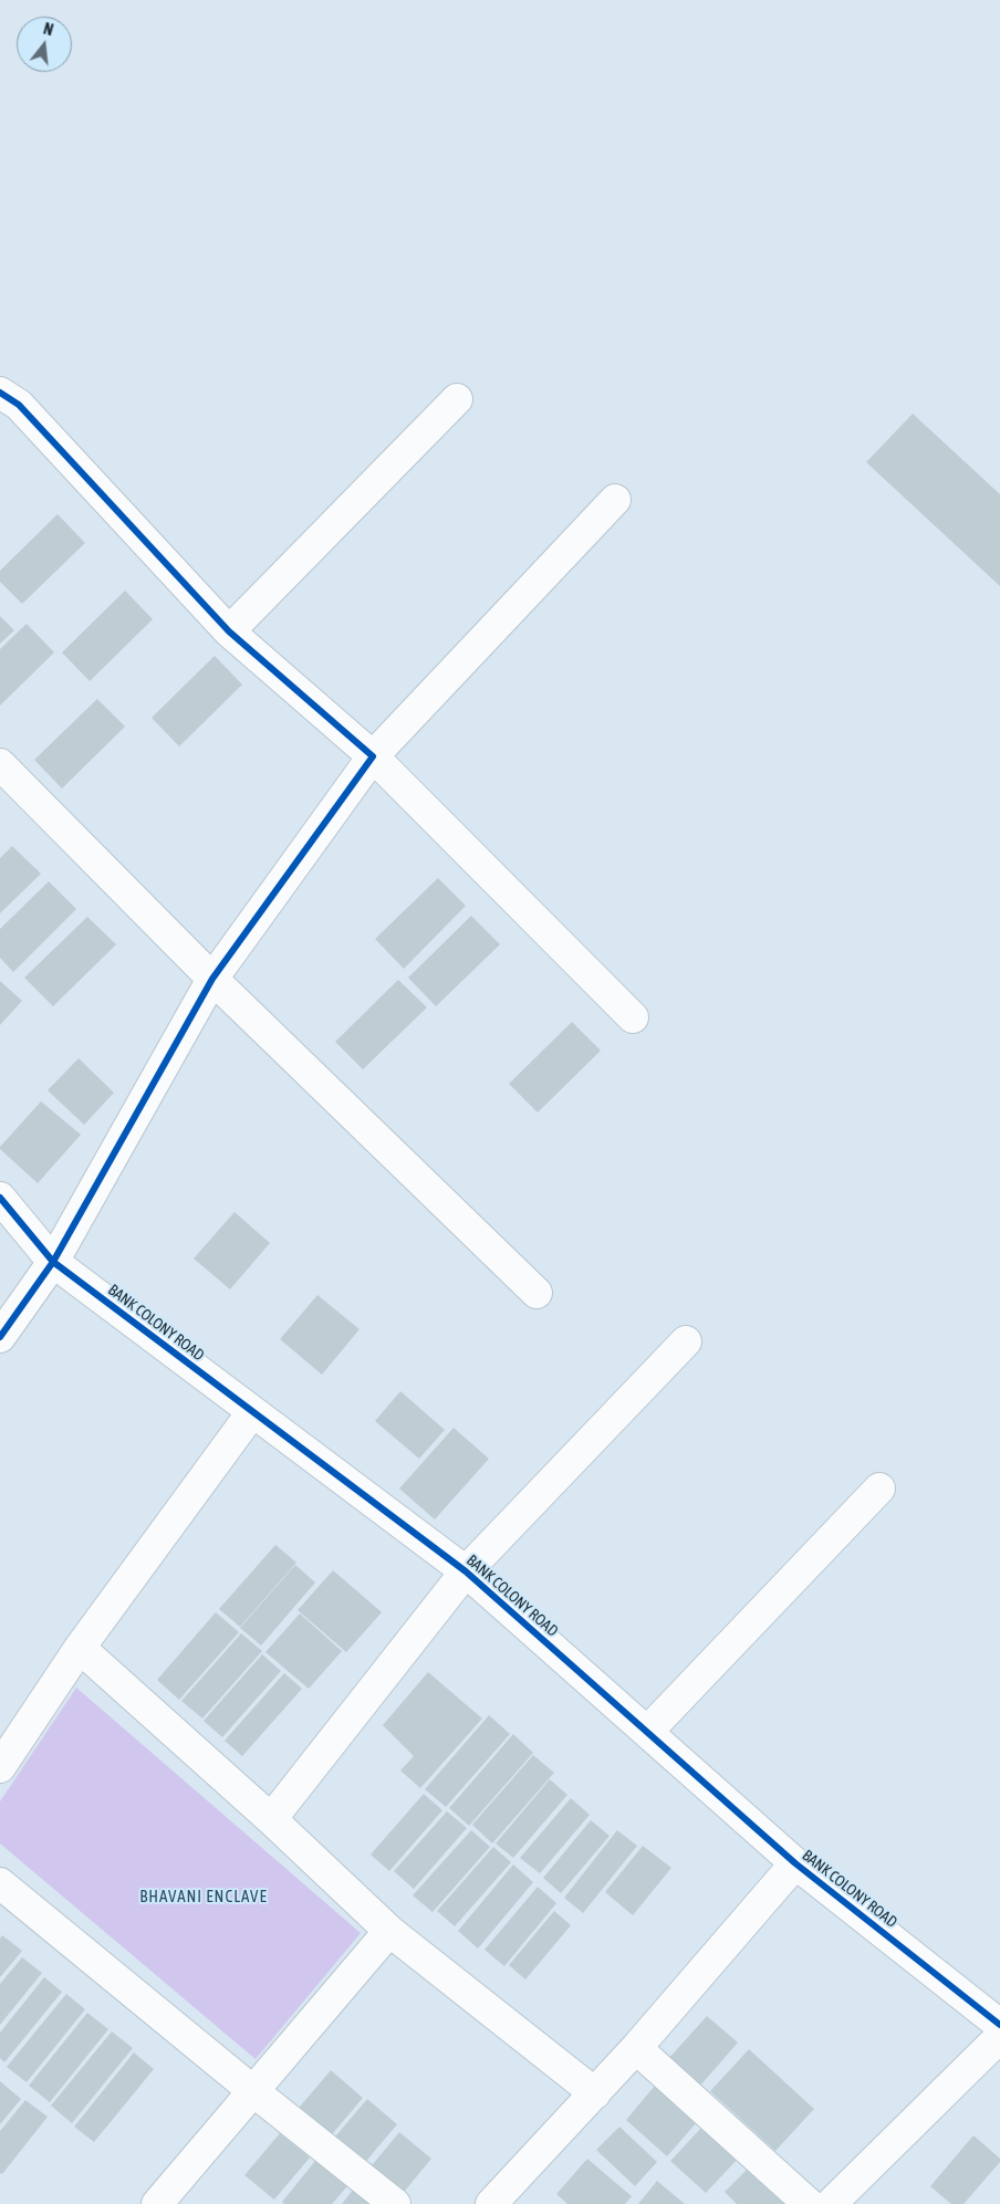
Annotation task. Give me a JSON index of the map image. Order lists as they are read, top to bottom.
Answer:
{
  "streets": {
    "street": ["BANK COLONY ROAD"]
  },
  "districts": ["BHAVANI ENCLAVE"],
  "north": "top"
}
